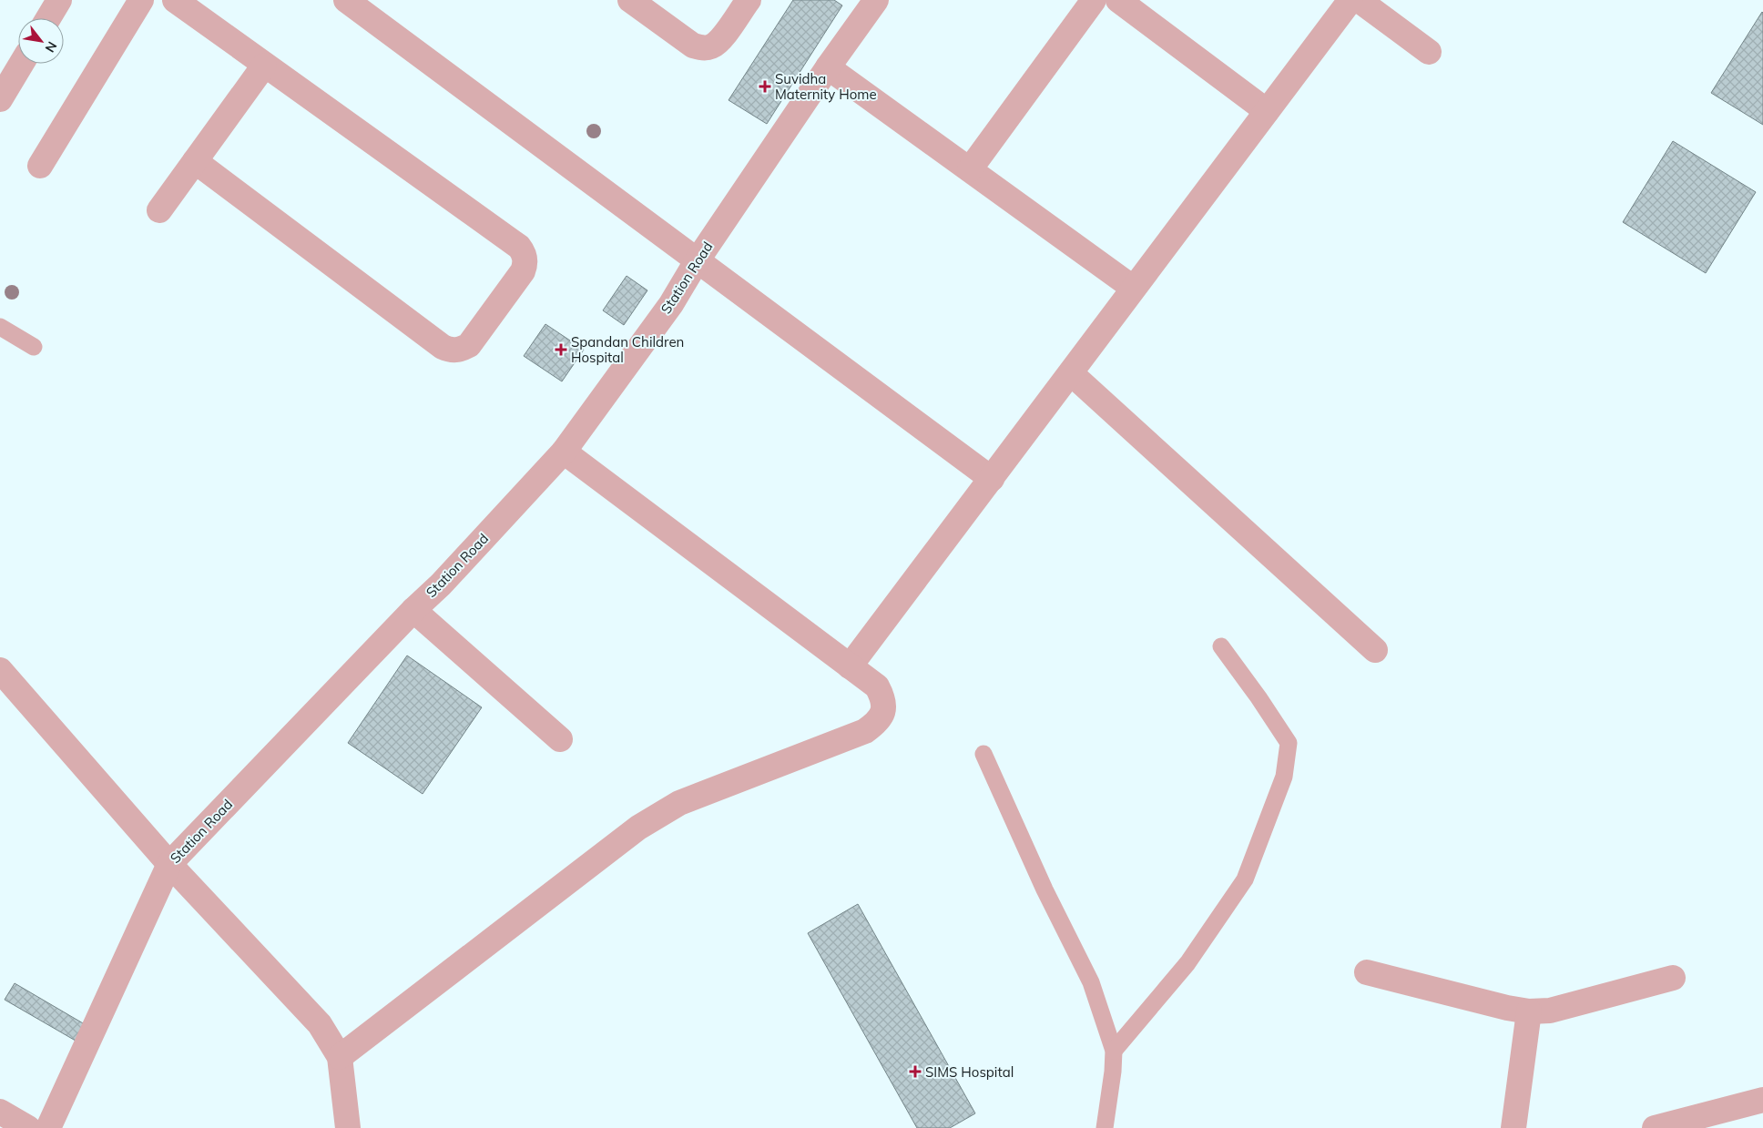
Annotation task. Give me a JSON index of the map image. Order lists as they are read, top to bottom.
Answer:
{
  "streets": {
    "street": ["Station Road"]
  },
  "places": {
    "health": ["Suvidha Maternity Home", "Spandan Children Hospital", "SIMS Hospital"]
  },
  "north": "bottom right"
}
